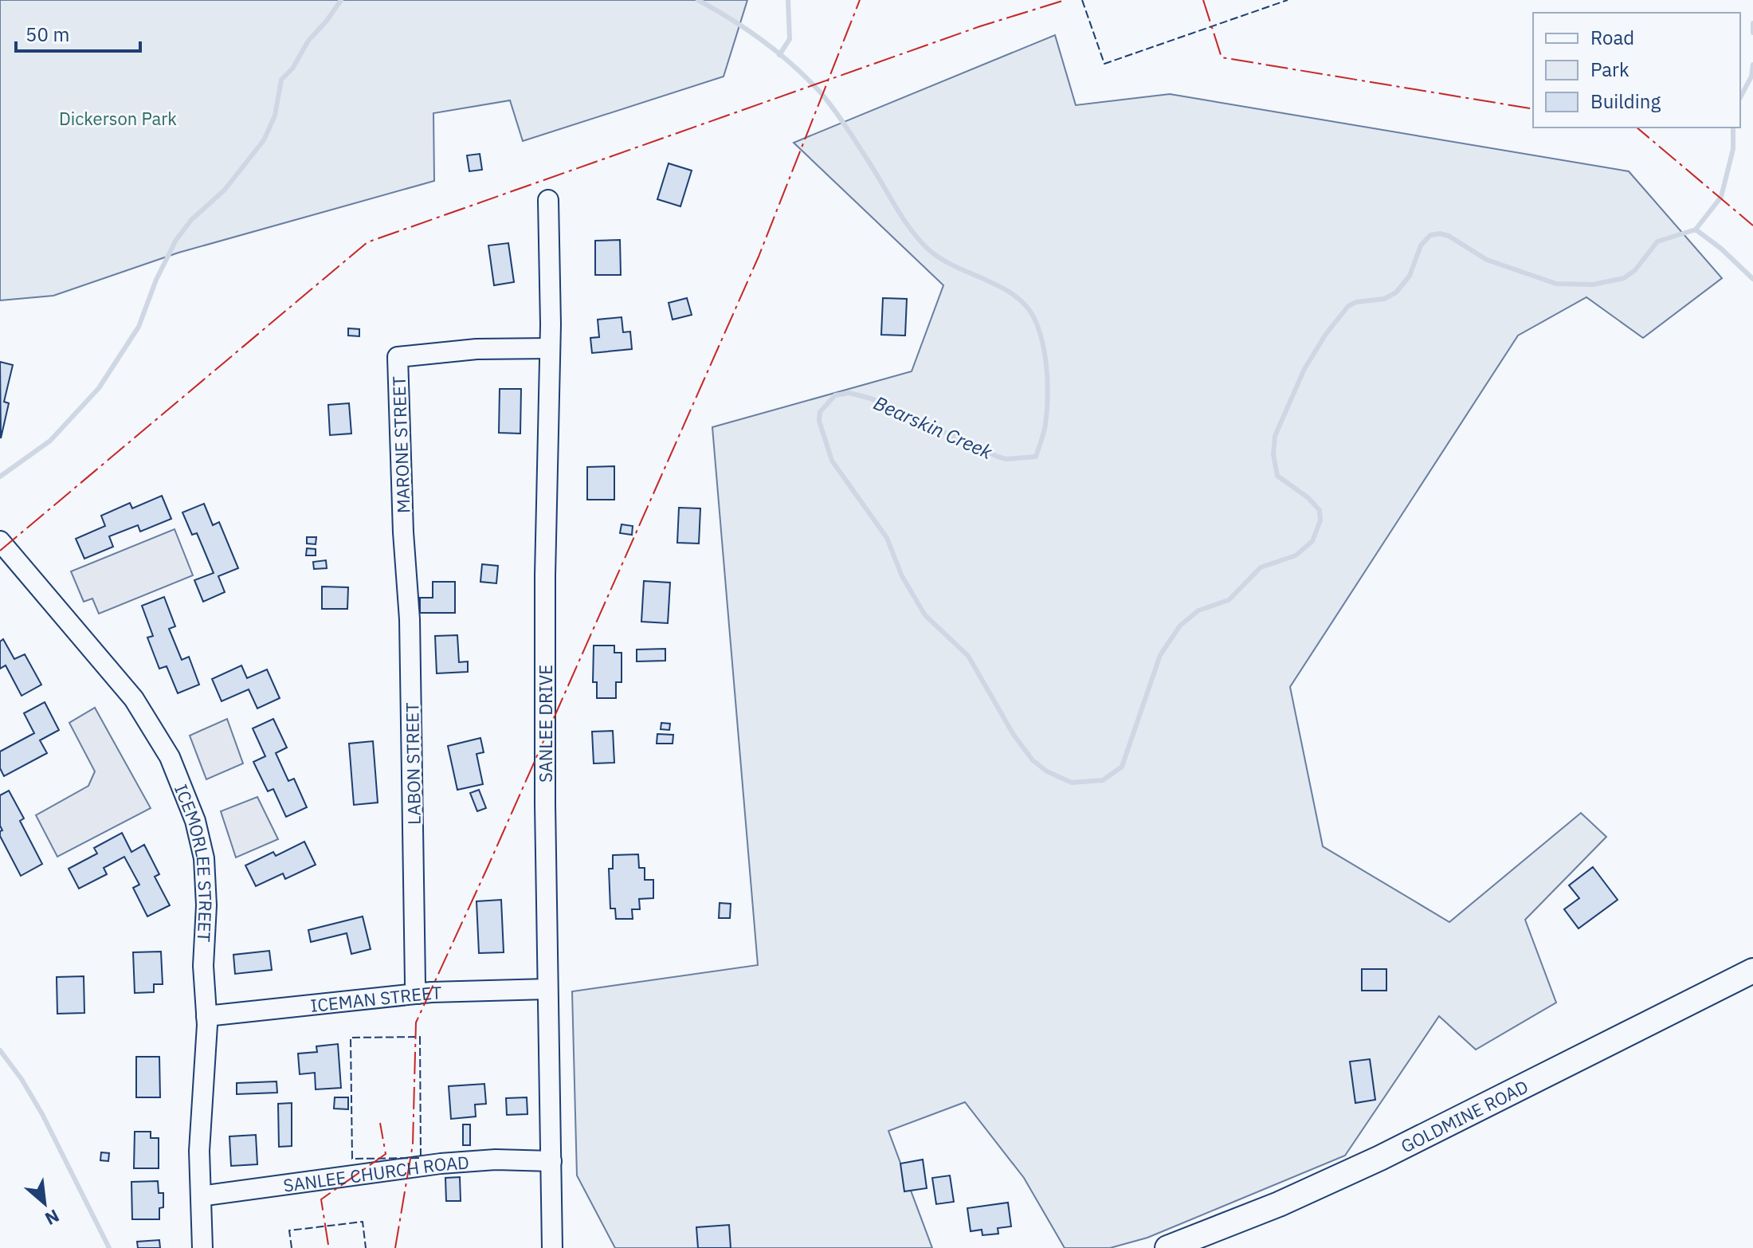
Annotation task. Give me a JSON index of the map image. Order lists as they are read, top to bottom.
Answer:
{
  "streets": {
    "main road": ["GOLDMINE ROAD"],
    "street": [
      "MARONE STREET",
      "SANLEE DRIVE",
      "LABON STREET",
      "ICEMORLEE STREET",
      "ICEMAN STREET",
      "SANLEE CHURCH ROAD"
    ]
  },
  "crossings": [
    ["MARONE STREET", "SANLEE DRIVE"],
    ["MARONE STREET", "LABON STREET"],
    ["SANLEE DRIVE", "ICEMAN STREET"],
    ["SANLEE DRIVE", "SANLEE CHURCH ROAD"],
    ["LABON STREET", "ICEMAN STREET"],
    ["ICEMORLEE STREET", "ICEMAN STREET"],
    ["ICEMORLEE STREET", "SANLEE CHURCH ROAD"]
  ],
  "water": ["Bearskin Creek"],
  "parks": ["Dickerson Park"],
  "legend": ["Road", "Park", "Building"],
  "scale_bar": "50 m",
  "north": "bottom right"
}
